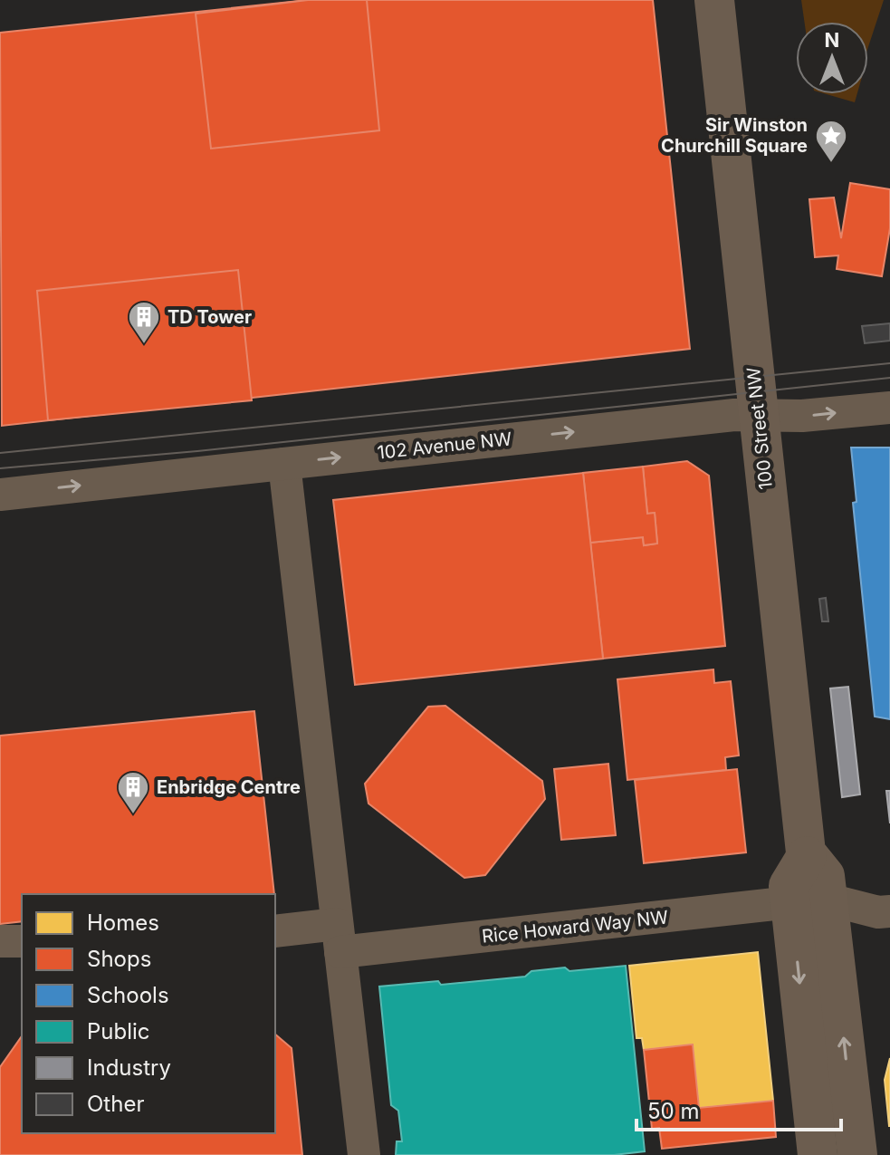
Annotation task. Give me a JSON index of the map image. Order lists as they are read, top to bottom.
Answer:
{
  "streets": {
    "main road": ["100 Street NW"],
    "street": ["102 Avenue NW", "Rice Howard Way NW"]
  },
  "crossings": [
    ["100 Street NW", "102 Avenue NW"],
    ["100 Street NW", "Rice Howard Way NW"]
  ],
  "one_way": ["102 Avenue NW"],
  "places": {
    "place": ["Sir Winston Churchill Square"],
    "building": ["TD Tower", "Enbridge Centre"]
  },
  "legend": [
    "Homes",
    "Shops",
    "Schools",
    "Public",
    "Industry",
    "Other"
  ],
  "scale_bar": "50 m",
  "north": "top"
}
